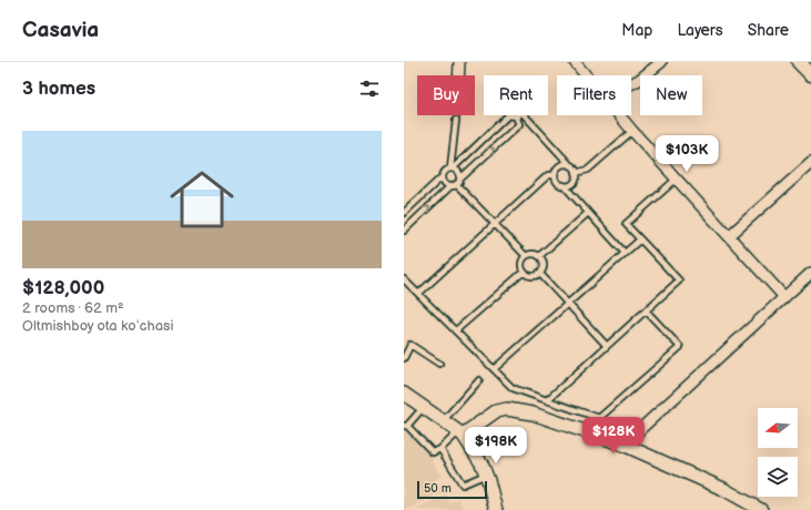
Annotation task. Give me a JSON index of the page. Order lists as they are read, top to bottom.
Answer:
{
  "scale_bar": "50 m",
  "north": "left",
  "page": {
    "header": "Casavia",
    "nav": ["Map", "Layers", "Share"],
    "heading": "3 homes",
    "chip": [
      "Buy",
      "Rent",
      "Filters",
      "New"
    ],
    "list": [
      {
        "name": "$128,000",
        "note": "2 rooms · 62 m² · Oltmishboy ota koʻchasi"
      }
    ],
    "price": ["$103K", "$128K", "$198K"],
    "scale": "50 m"
  }
}
